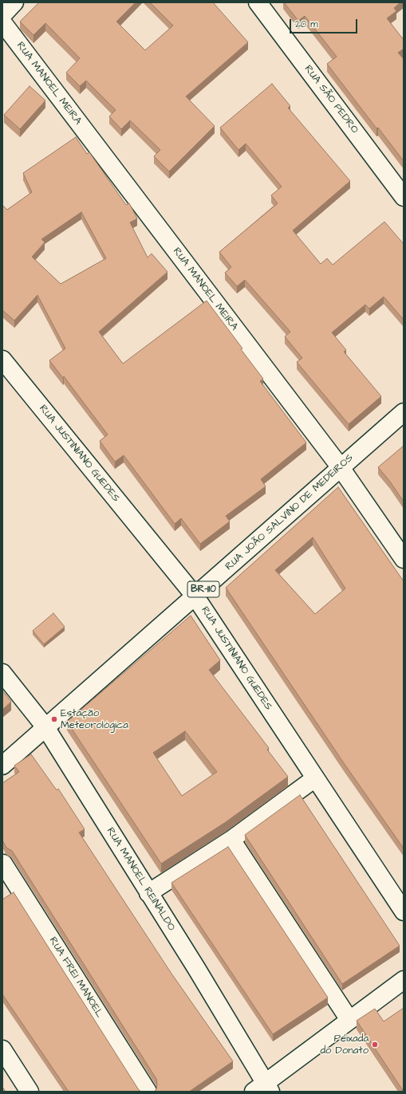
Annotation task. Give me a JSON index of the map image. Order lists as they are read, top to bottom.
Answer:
{
  "streets": {
    "street": [
      "RUA MANOEL MEIRA",
      "RUA SÃO PEDRO",
      "RUA JUSTINIANO GUEDES",
      "RUA JOÃO SALVINO DE MEDEIROS",
      "BR-110",
      "RUA MANOEL REINALDO",
      "RUA FREI MANOEL"
    ]
  },
  "crossings": [
    ["RUA MANOEL MEIRA", "RUA JOÃO SALVINO DE MEDEIROS"],
    ["RUA JUSTINIANO GUEDES", "RUA JOÃO SALVINO DE MEDEIROS"],
    ["RUA JOÃO SALVINO DE MEDEIROS", "RUA MANOEL REINALDO"]
  ],
  "places": ["Estação Meteorológica", "Peixada do Donato"],
  "scale_bar": "20 m"
}
